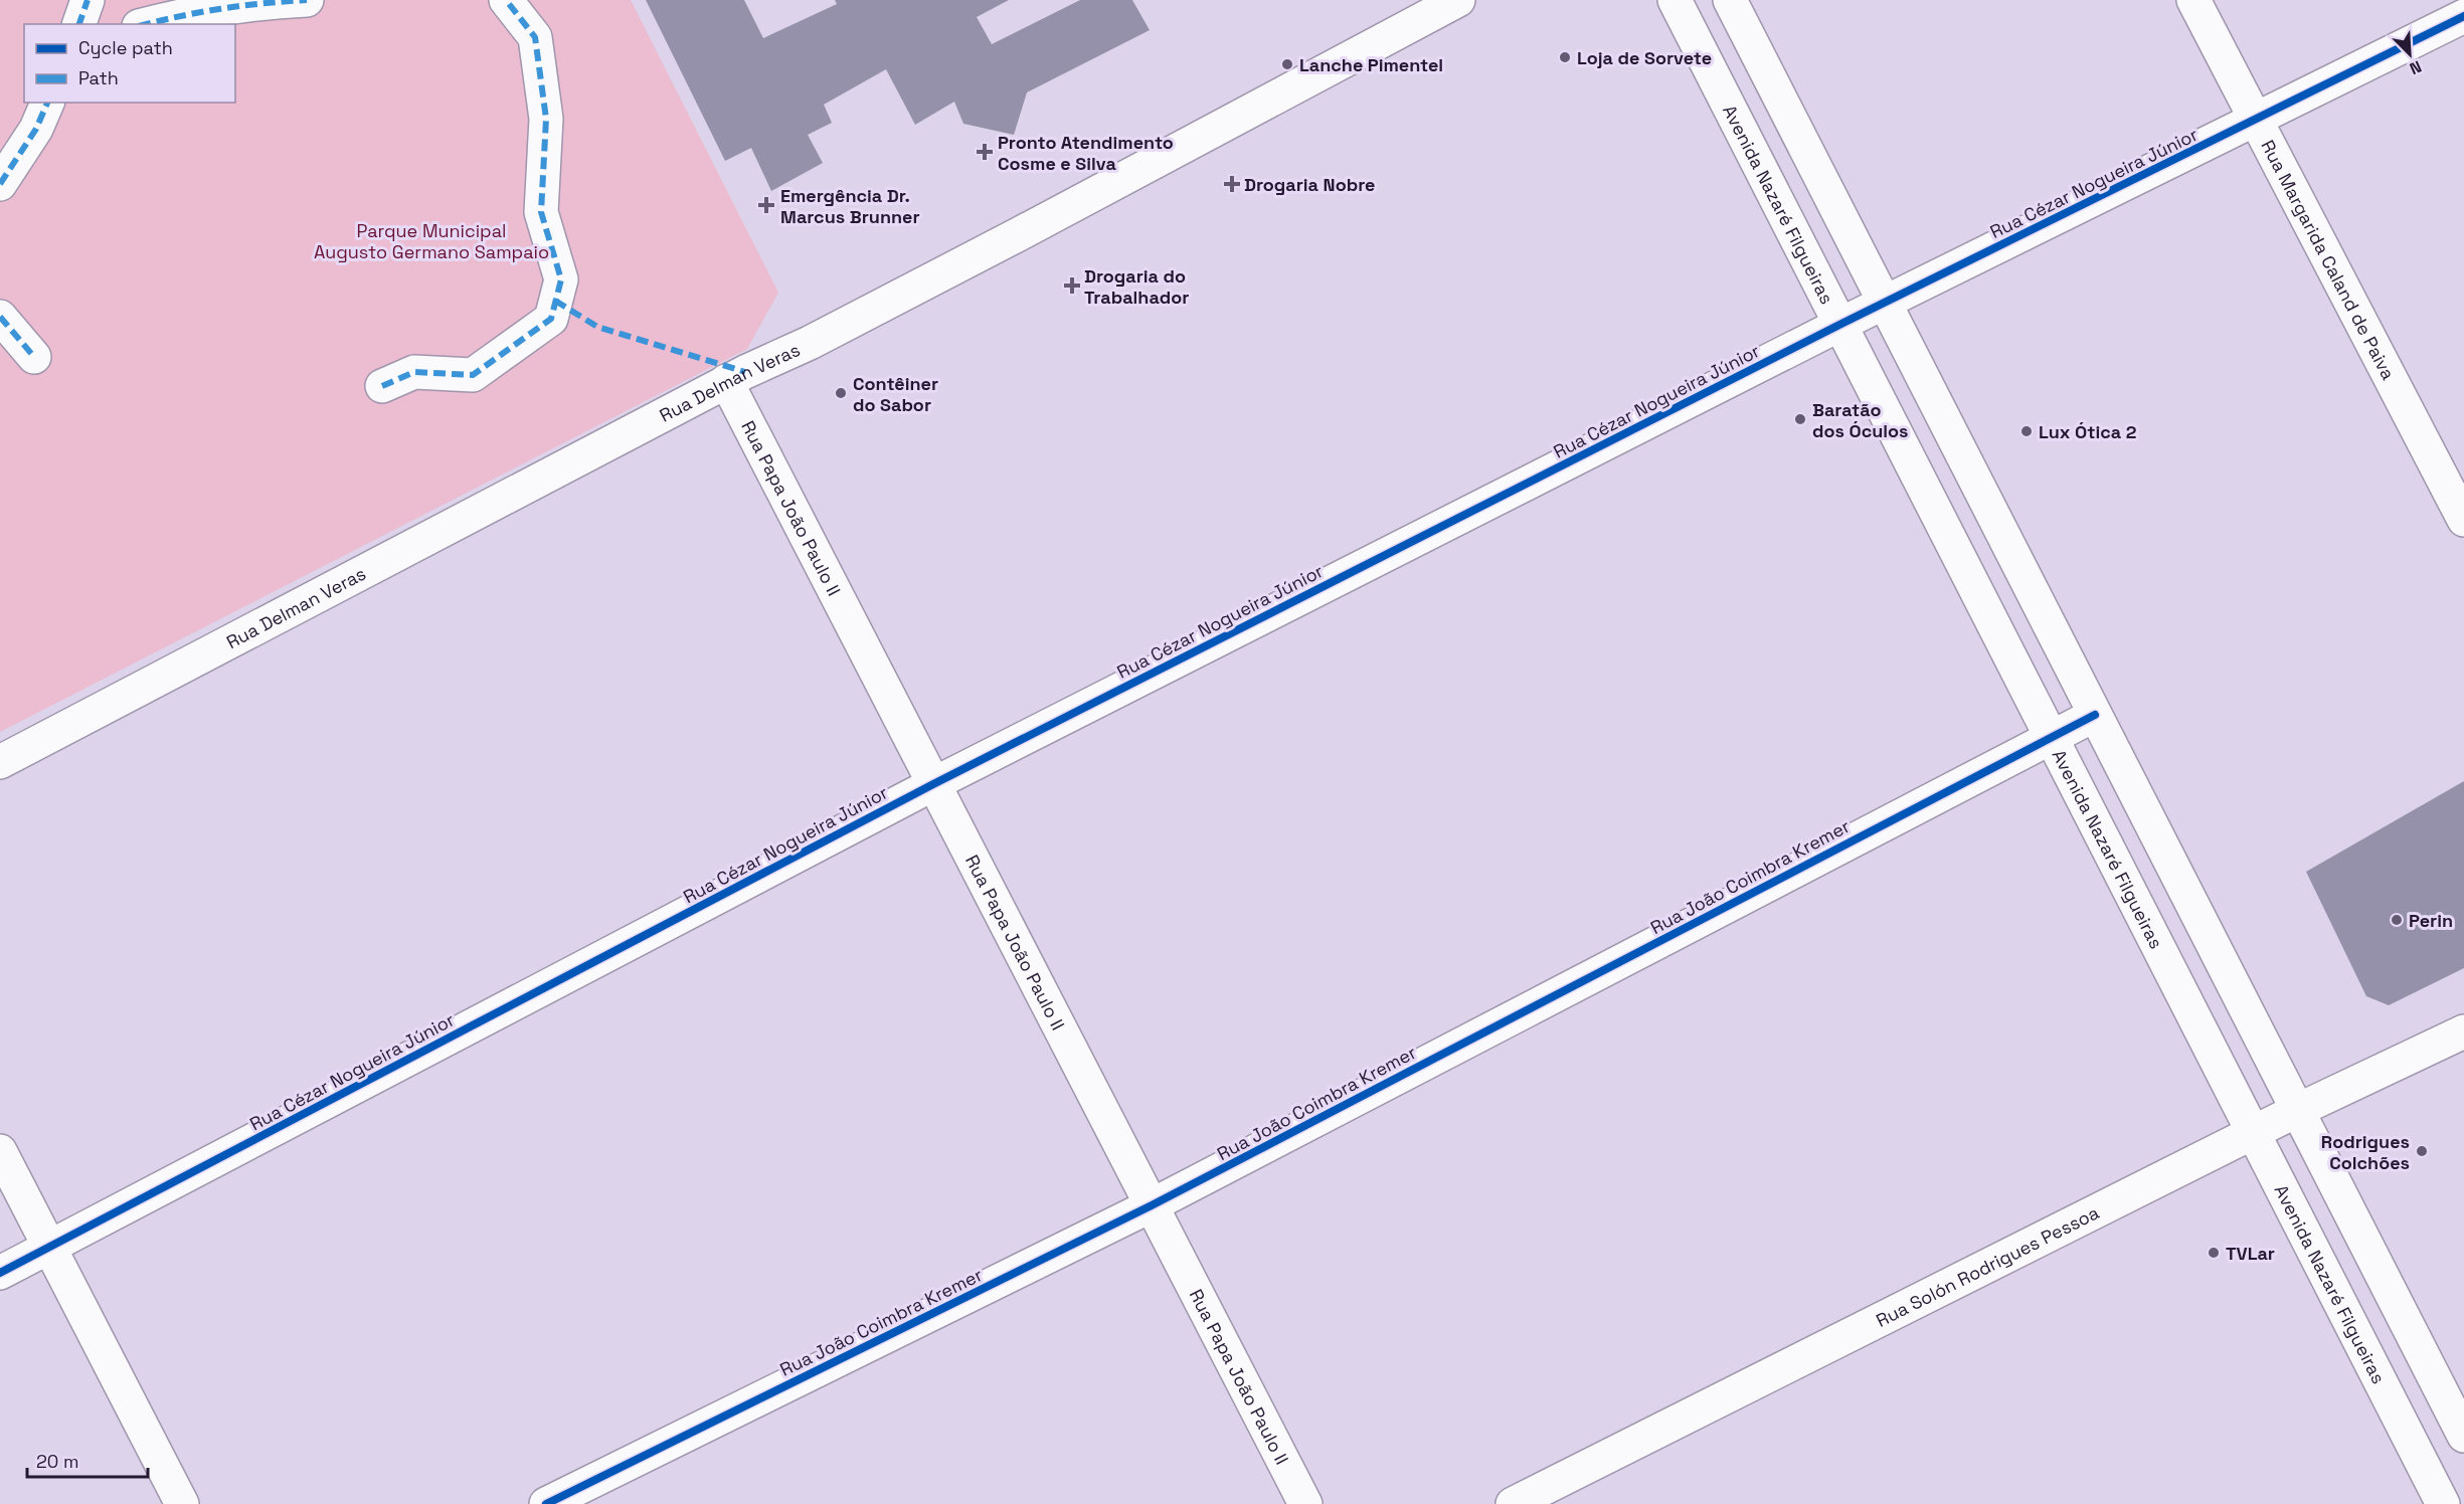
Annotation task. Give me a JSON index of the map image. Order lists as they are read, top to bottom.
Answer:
{
  "streets": {
    "street": [
      "Rua Cézar Nogueira Júnior",
      "Avenida Nazaré Filgueiras",
      "Rua Margarida Caland de Paiva",
      "Rua Delman Veras",
      "Rua Papa João Paulo II",
      "Rua João Coimbra Kremer",
      "Rua Solón Rodrigues Pessoa"
    ]
  },
  "crossings": [
    ["Rua Cézar Nogueira Júnior", "Avenida Nazaré Filgueiras"],
    ["Rua Cézar Nogueira Júnior", "Rua Margarida Caland de Paiva"],
    ["Rua Cézar Nogueira Júnior", "Rua Papa João Paulo II"],
    ["Avenida Nazaré Filgueiras", "Rua João Coimbra Kremer"],
    ["Avenida Nazaré Filgueiras", "Rua Solón Rodrigues Pessoa"],
    ["Rua Delman Veras", "Rua Papa João Paulo II"],
    ["Rua Papa João Paulo II", "Rua João Coimbra Kremer"]
  ],
  "parks": ["Parque Municipal Augusto Germano Sampaio"],
  "places": {
    "other": [
      "Loja de Sorvete",
      "Lanche Pimentel",
      "Contêiner do Sabor",
      "Baratão dos Óculos",
      "Lux Ótica 2",
      "Perin",
      "Rodrigues Colchões",
      "TVLar"
    ],
    "health": [
      "Pronto Atendimento Cosme e Silva",
      "Drogaria Nobre",
      "Emergência Dr. Marcus Brunner",
      "Drogaria do Trabalhador"
    ]
  },
  "legend": ["Cycle path", "Path"],
  "scale_bar": "20 m",
  "north": "bottom right"
}
